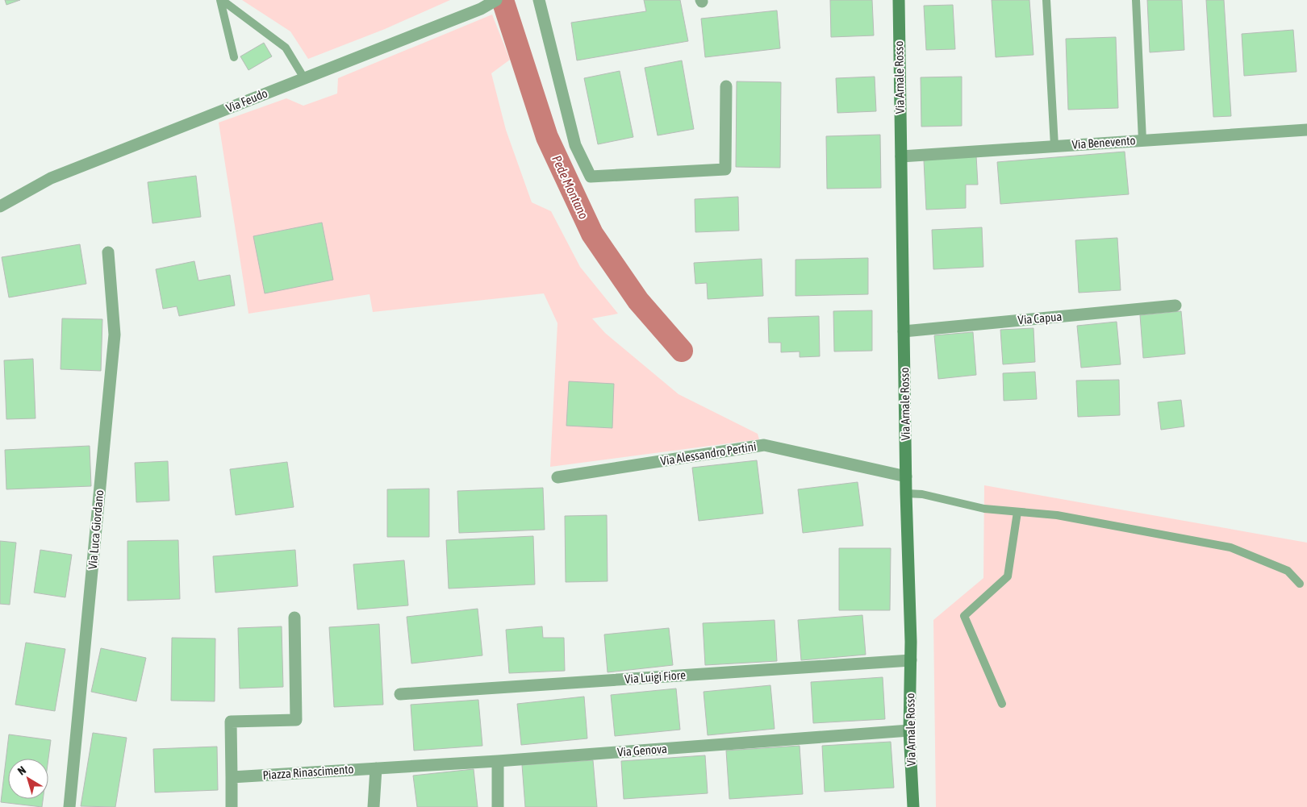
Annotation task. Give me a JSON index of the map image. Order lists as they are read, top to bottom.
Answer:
{
  "streets": {
    "street": [
      "Via Arnale Rosso",
      "Via Feudo",
      "Via Benevento",
      "Via Capua",
      "Via Alessandro Pertini",
      "Via Luca Giordano",
      "Via Luigi Fiore",
      "Via Genova",
      "Piazza Rinascimento"
    ]
  },
  "crossings": [
    ["Via Arnale Rosso", "Via Benevento"],
    ["Via Arnale Rosso", "Via Capua"],
    ["Via Arnale Rosso", "Via Alessandro Pertini"],
    ["Via Arnale Rosso", "Via Luigi Fiore"],
    ["Via Arnale Rosso", "Via Genova"],
    ["Via Genova", "Piazza Rinascimento"]
  ],
  "water": ["Pede Montano"],
  "north": "top left"
}
